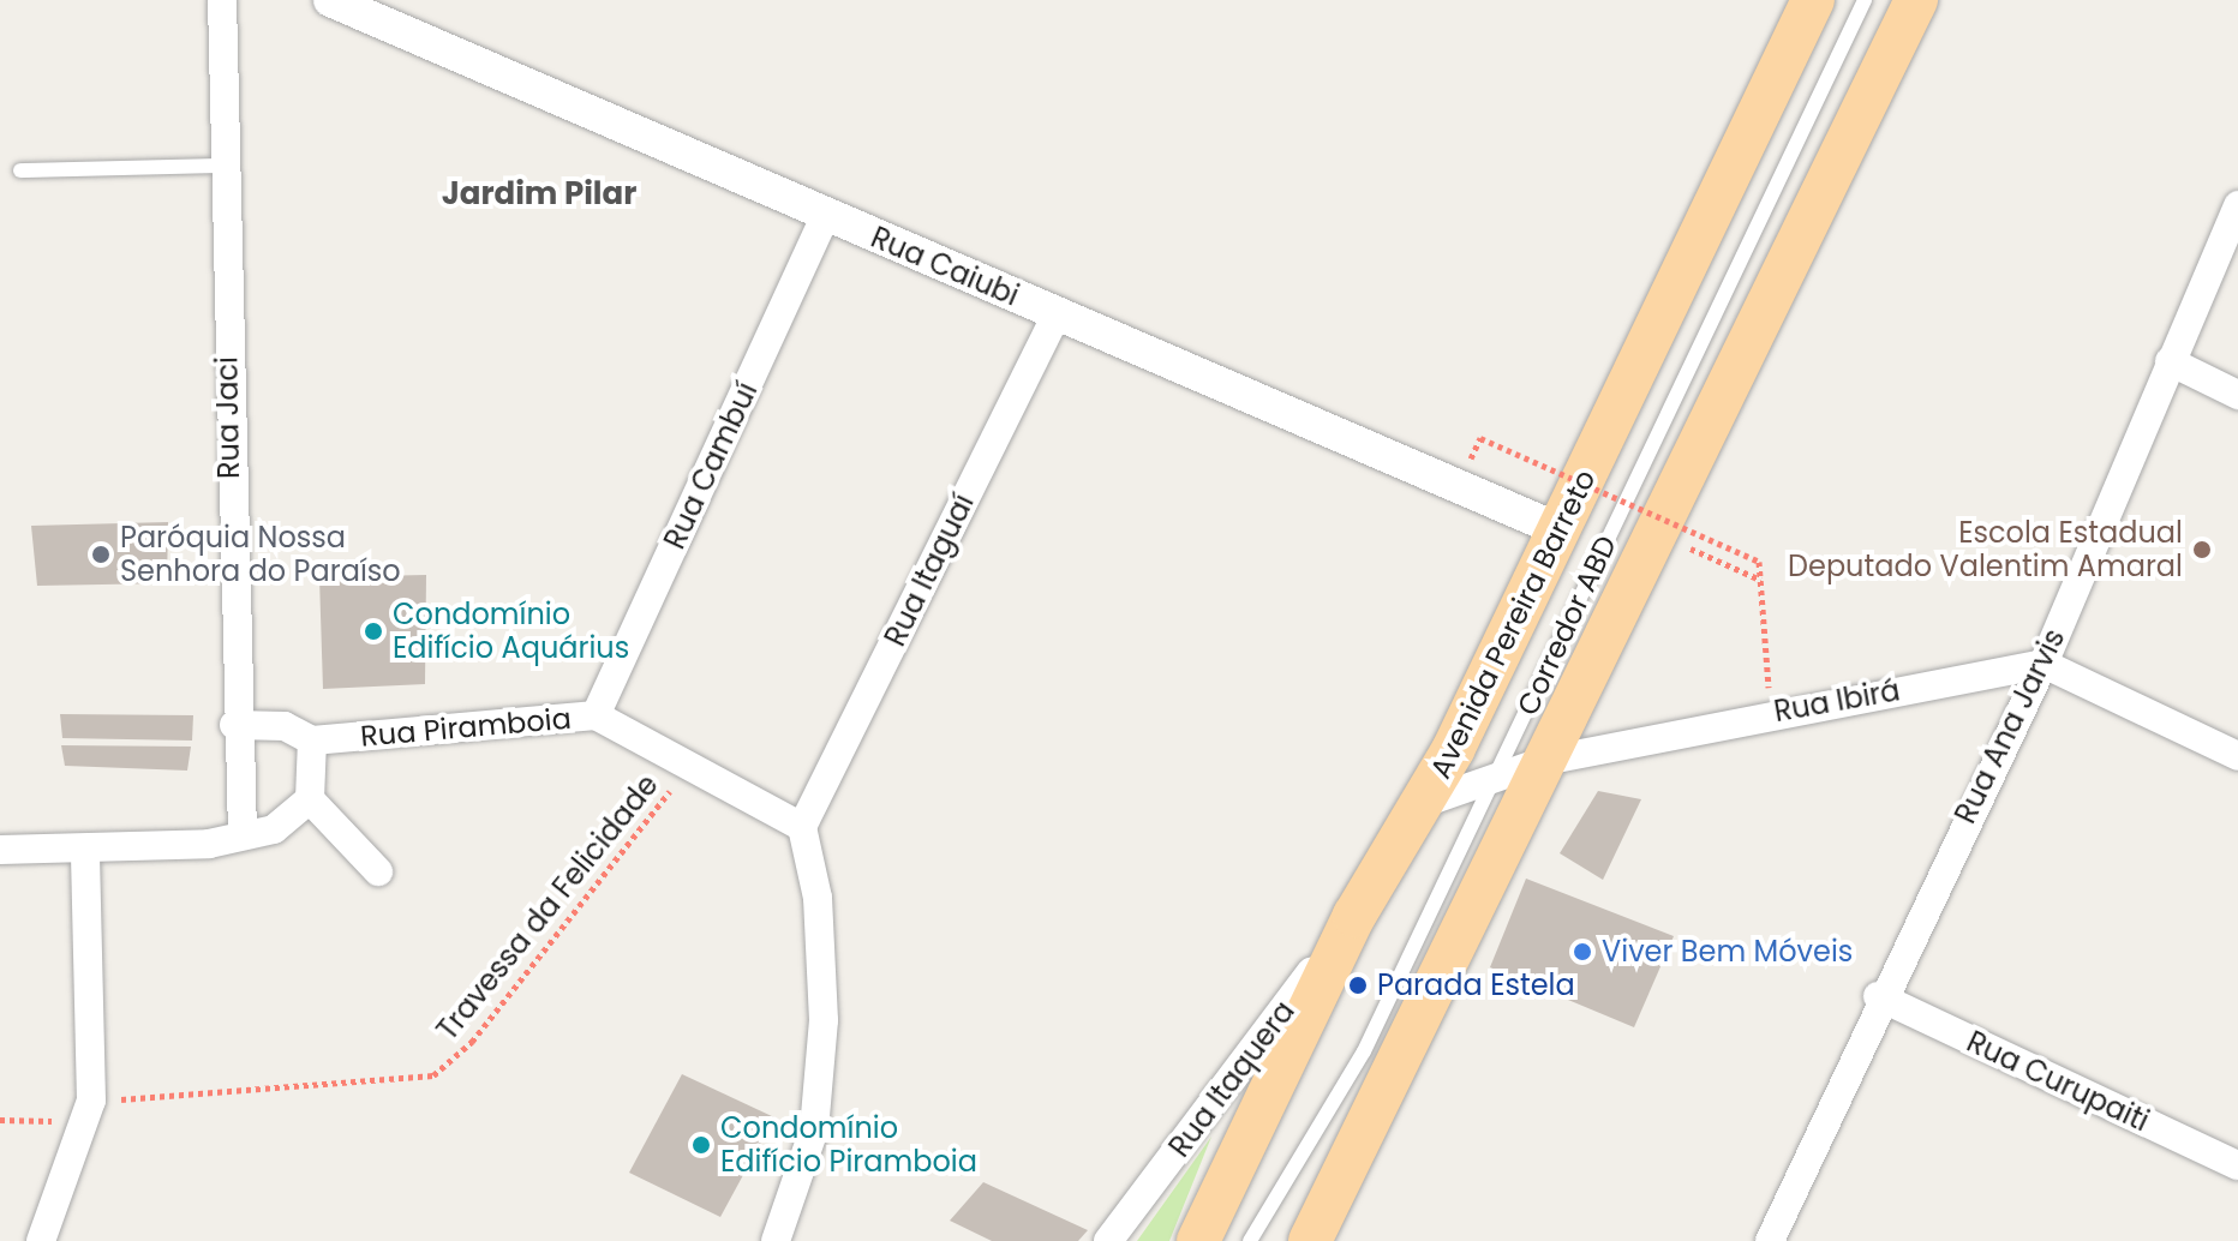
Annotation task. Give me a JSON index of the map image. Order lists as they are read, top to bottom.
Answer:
{
  "streets": {
    "main road": ["Avenida Pereira Barreto"],
    "street": [
      "Rua Caiubi",
      "Rua Jaci",
      "Rua Cambuí",
      "Rua Itaguaí",
      "Rua Ibirá",
      "Rua Ana Jarvis",
      "Rua Piramboia",
      "Rua Itaquera",
      "Rua Curupaiti"
    ],
    "lane": ["Corredor ABD"],
    "path": ["Travessa da Felicidade"]
  },
  "crossings": [
    ["Rua Caiubi", "Rua Cambuí"],
    ["Rua Caiubi", "Rua Itaguaí"],
    ["Rua Caiubi", "Avenida Pereira Barreto"],
    ["Rua Jaci", "Rua Piramboia"],
    ["Rua Cambuí", "Rua Piramboia"],
    ["Rua Itaguaí", "Rua Piramboia"],
    ["Avenida Pereira Barreto", "Rua Ibirá"],
    ["Avenida Pereira Barreto", "Rua Itaquera"],
    ["Corredor ABD", "Rua Ibirá"],
    ["Rua Ibirá", "Rua Ana Jarvis"],
    ["Rua Ana Jarvis", "Rua Curupaiti"],
    ["Rua Piramboia", "Travessa da Felicidade"]
  ],
  "districts": ["Jardim Pilar"],
  "places": [
    "Escola Estadual Deputado Valentim Amaral",
    "Paróquia Nossa Senhora do Paraíso",
    "Condomínio Edifício Aquárius",
    "Viver Bem Móveis",
    "Parada Estela",
    "Condomínio Edifício Piramboia"
  ]
}
